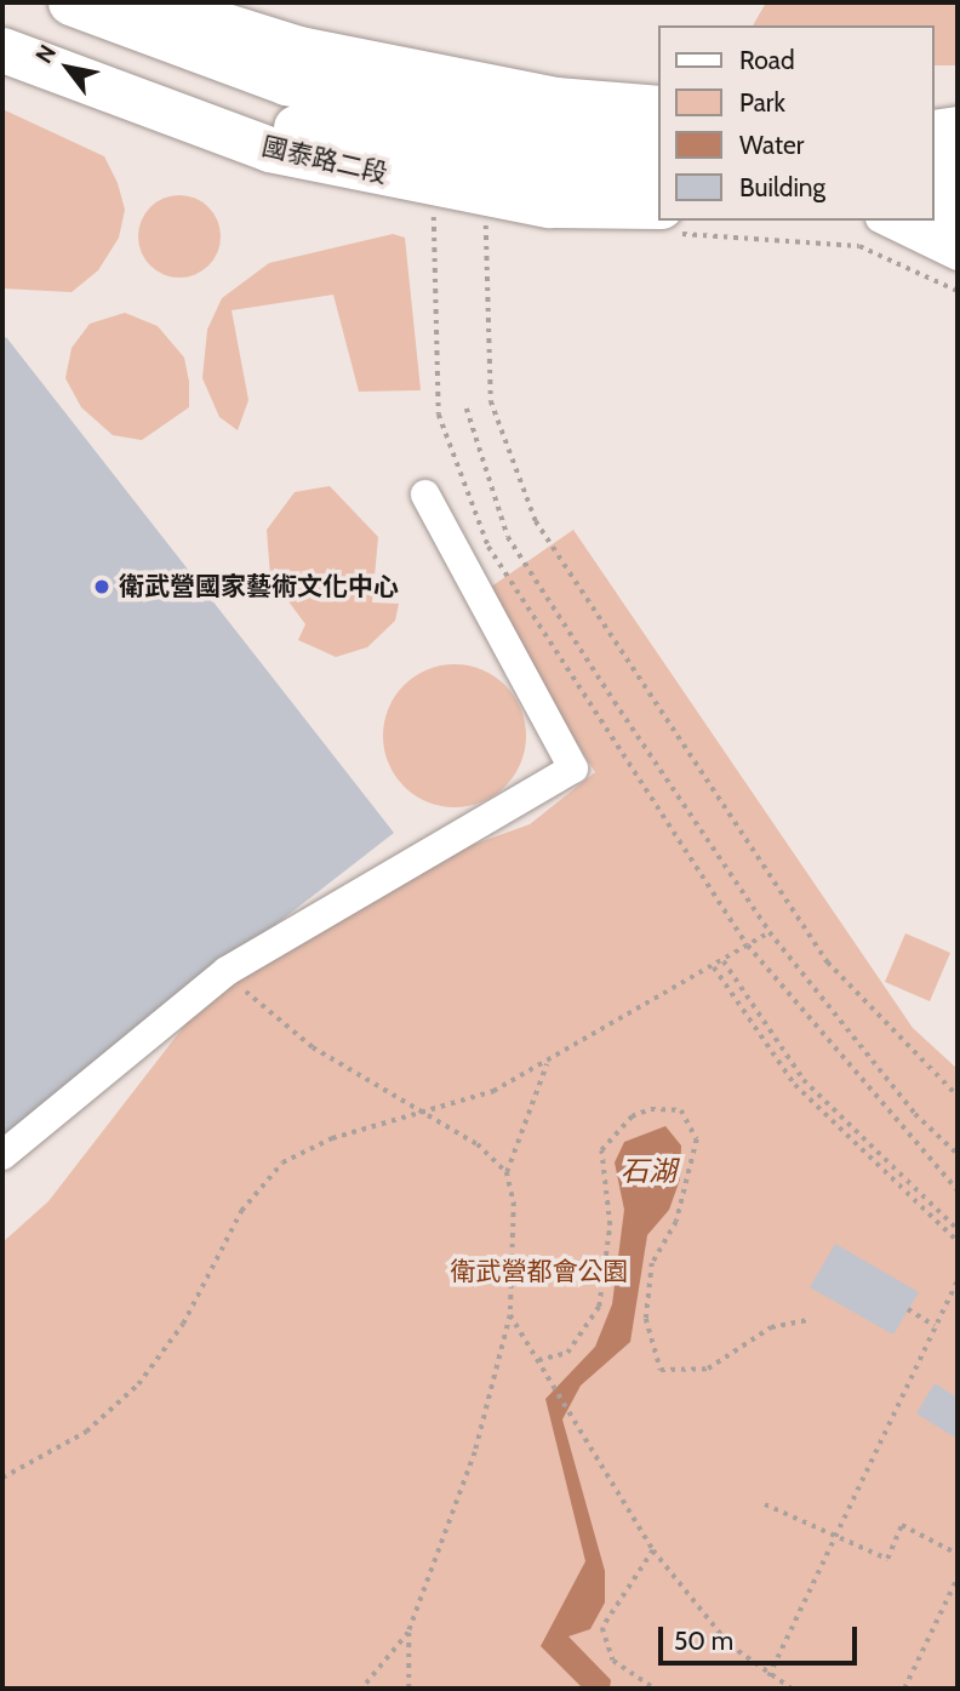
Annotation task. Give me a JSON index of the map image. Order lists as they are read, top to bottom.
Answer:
{
  "streets": {
    "street": ["國泰路二段"]
  },
  "water": ["石湖"],
  "parks": ["衛武營都會公園"],
  "places": ["衛武營國家藝術文化中心"],
  "legend": [
    "Road",
    "Park",
    "Water",
    "Building"
  ],
  "scale_bar": "50 m",
  "north": "top left"
}
